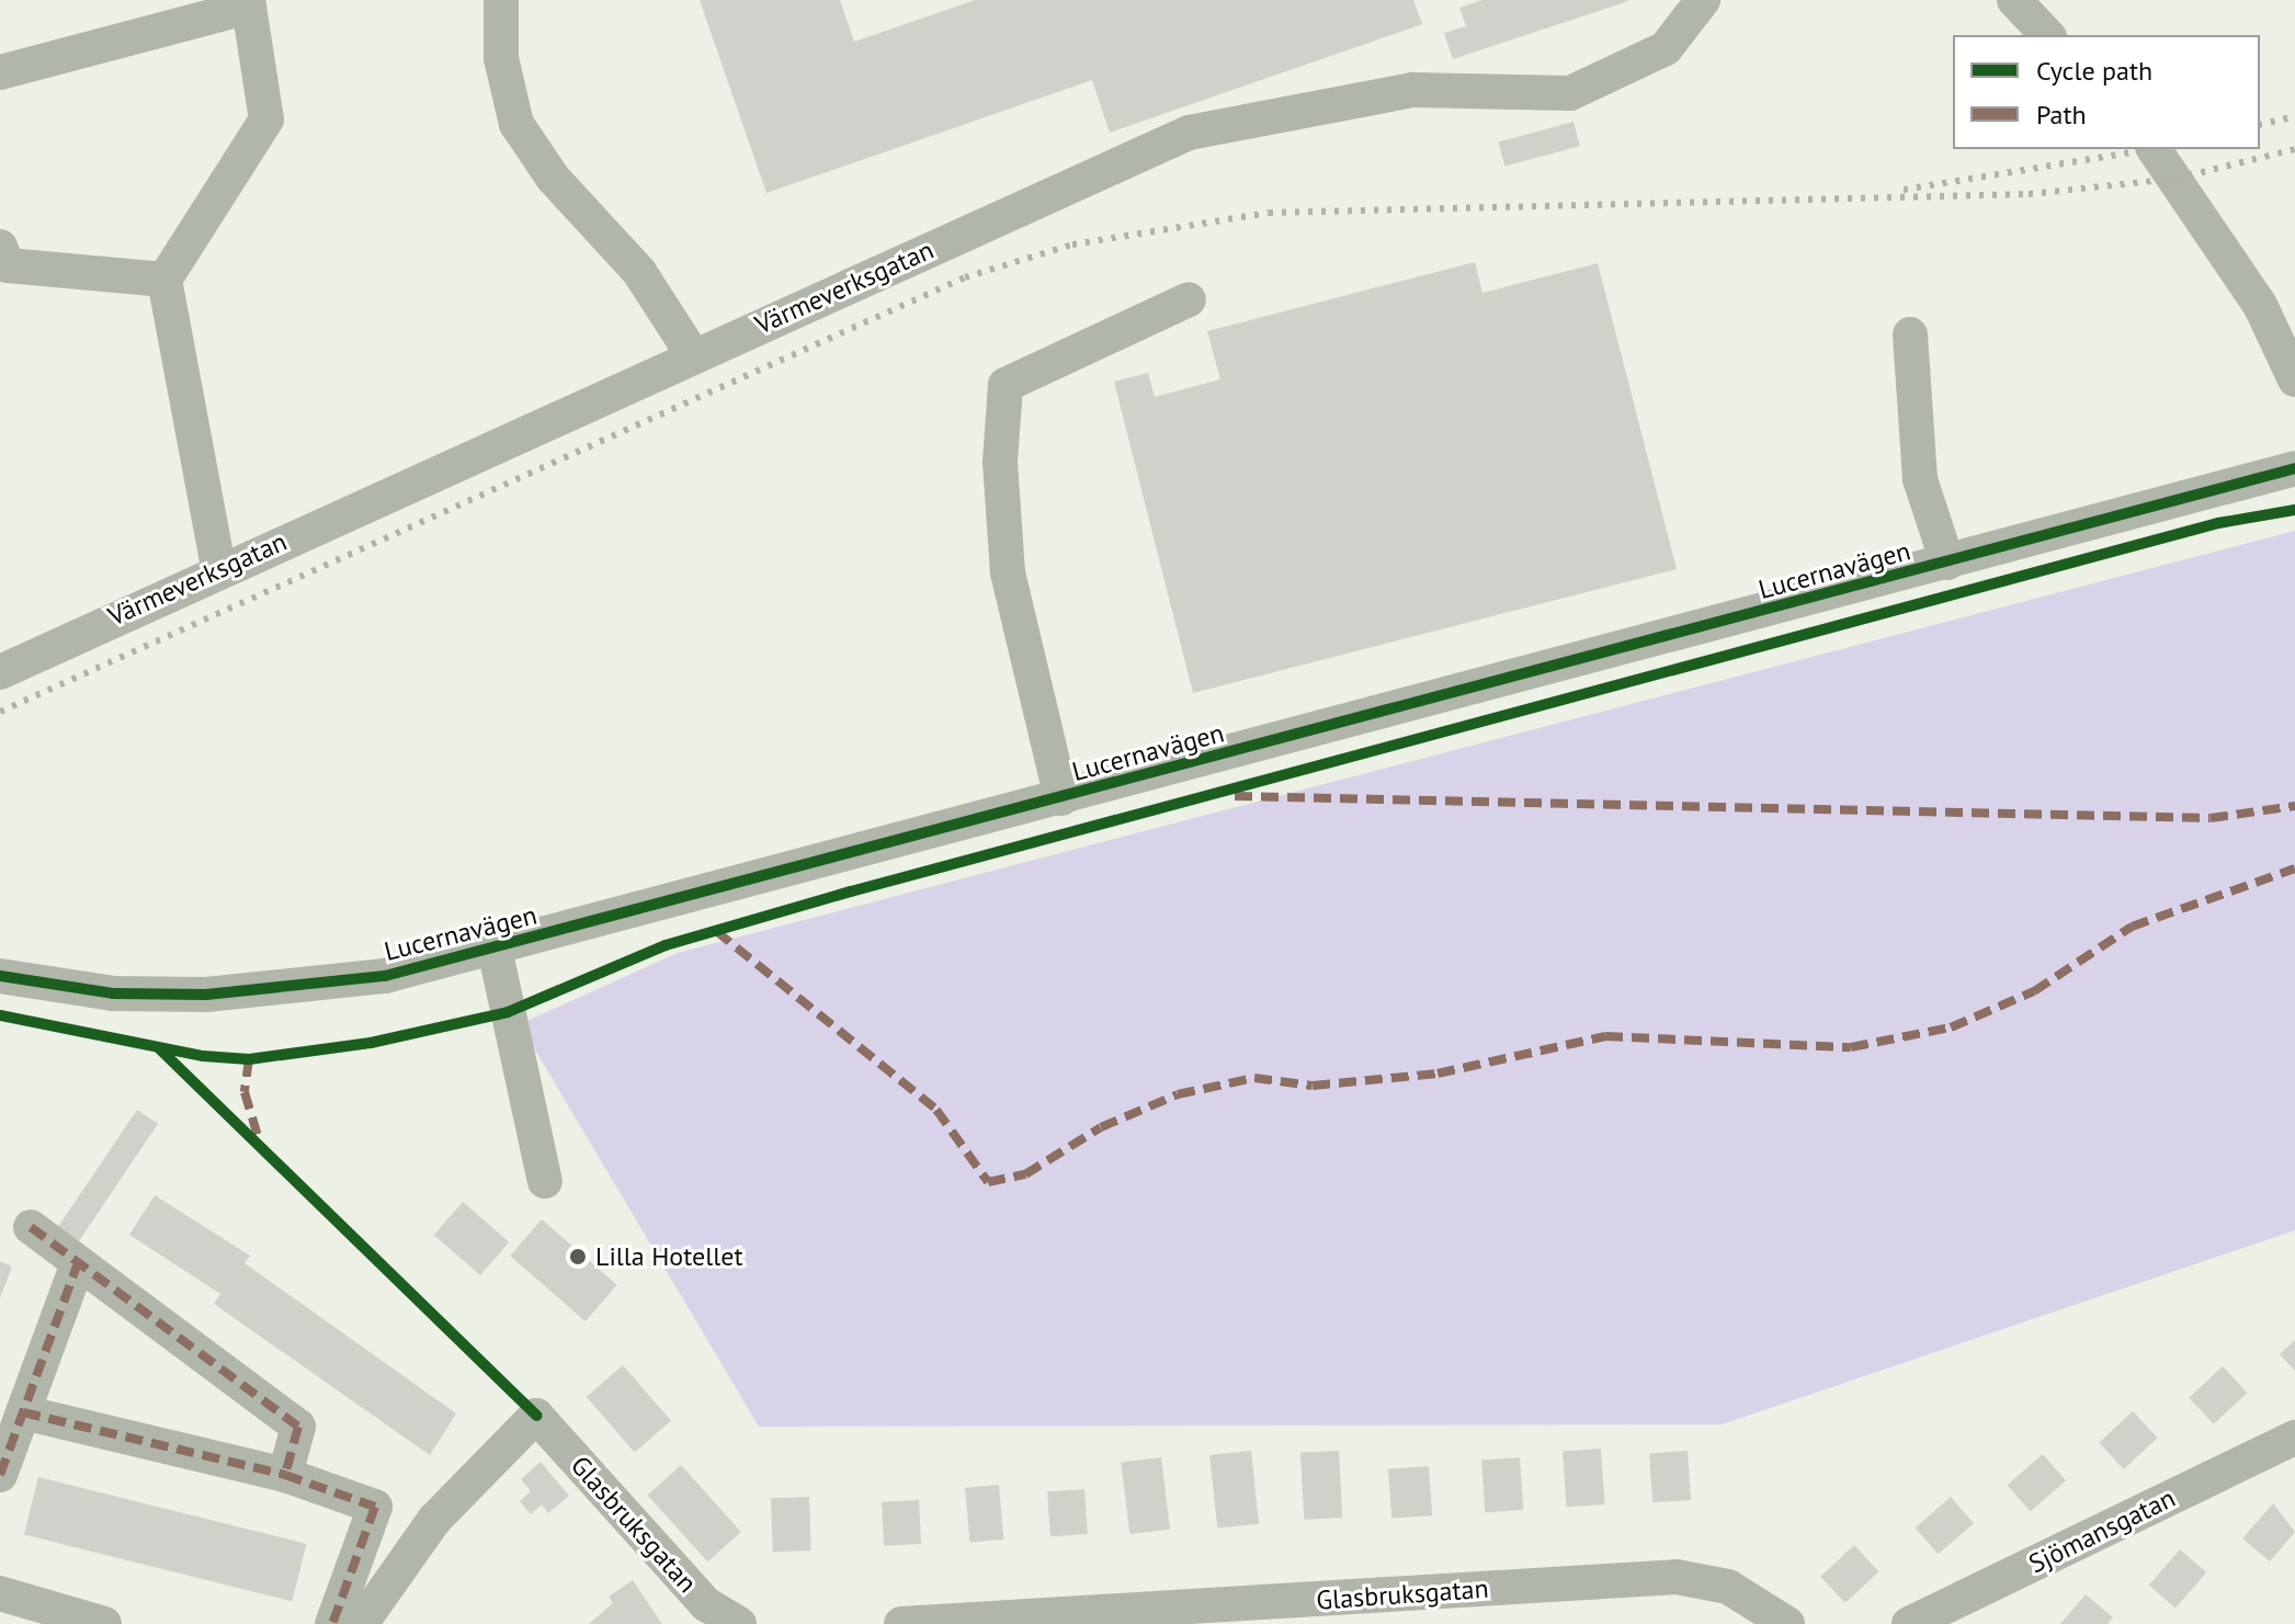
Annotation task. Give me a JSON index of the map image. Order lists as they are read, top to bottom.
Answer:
{
  "streets": {
    "street": [
      "Värmeverksgatan",
      "Lucernavägen",
      "Glasbruksgatan",
      "Sjömansgatan"
    ]
  },
  "places": ["Lilla Hotellet"],
  "legend": ["Cycle path", "Path"]
}
